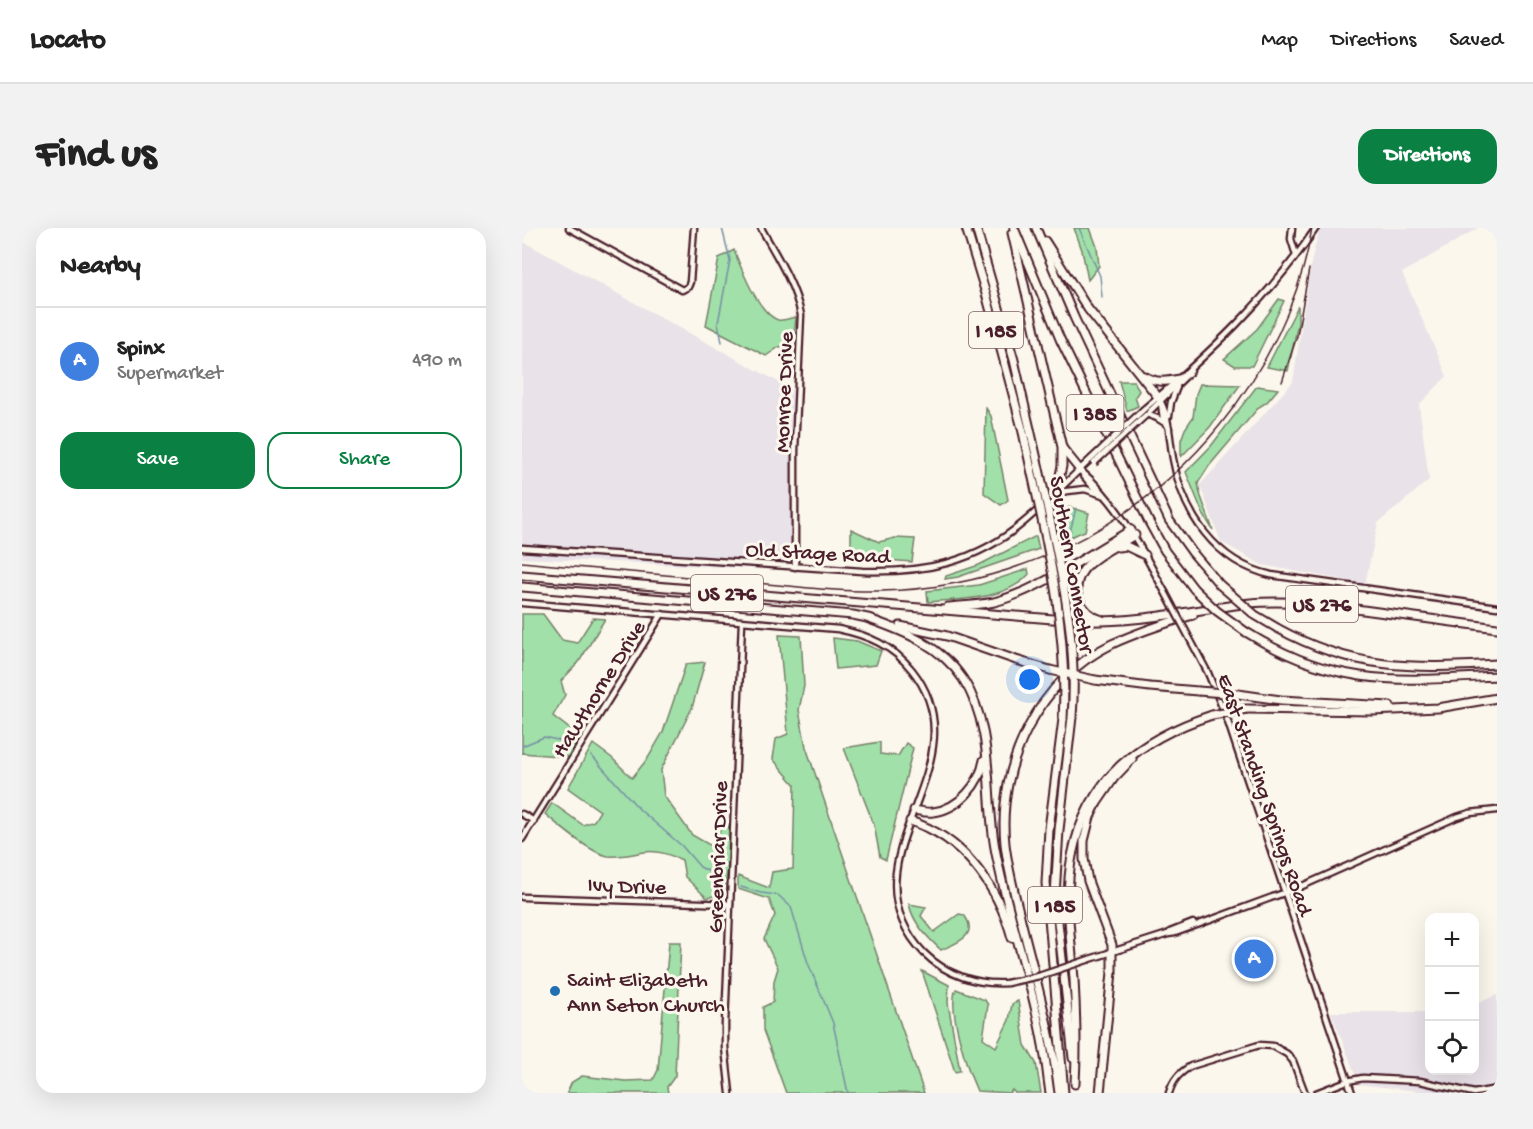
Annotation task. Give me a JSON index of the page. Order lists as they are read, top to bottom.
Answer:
{
  "streets": {
    "highway": [
      "I 185",
      "I 385",
      "Southern Connector",
      "US 276"
    ],
    "street": [
      "Monroe Drive",
      "Old Stage Road",
      "Hawthorne Drive",
      "East Standing Springs Road",
      "Greenbriar Drive",
      "Ivy Drive"
    ]
  },
  "crossings": [
    ["Monroe Drive", "Old Stage Road"],
    ["Old Stage Road", "East Standing Springs Road"],
    ["Greenbriar Drive", "Ivy Drive"]
  ],
  "places": ["Saint Elizabeth Ann Seton Church"],
  "page": {
    "header": "Locato",
    "nav": ["Map", "Directions", "Saved"],
    "buttons": [
      "Directions",
      ["Save", "Share"]
    ],
    "title": "Find us",
    "heading": "Nearby",
    "list": [
      {
        "mark": "A",
        "name": "Spinx",
        "note": "Supermarket",
        "value": "490 m"
      }
    ],
    "map_buttons": ["+", "−"],
    "pins": "A"
  }
}
